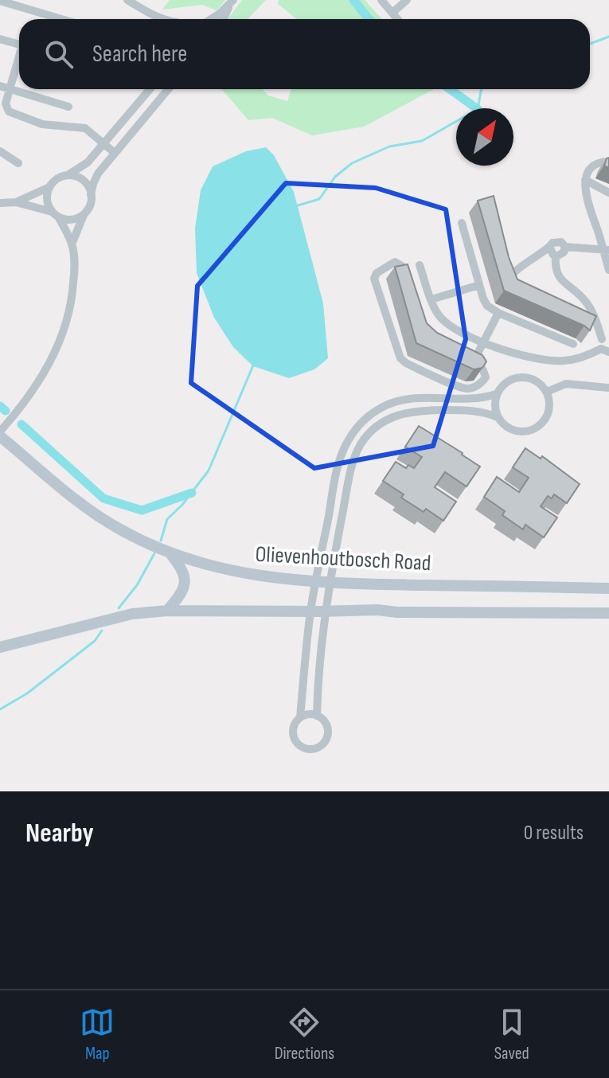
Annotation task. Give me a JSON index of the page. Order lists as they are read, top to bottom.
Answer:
{
  "streets": {
    "main road": ["Olievenhoutbosch Road"]
  },
  "north": "top right",
  "page": {
    "search": "Search here",
    "heading": ["Nearby", "0 results"],
    "nav": ["Map", "Directions", "Saved"]
  }
}
